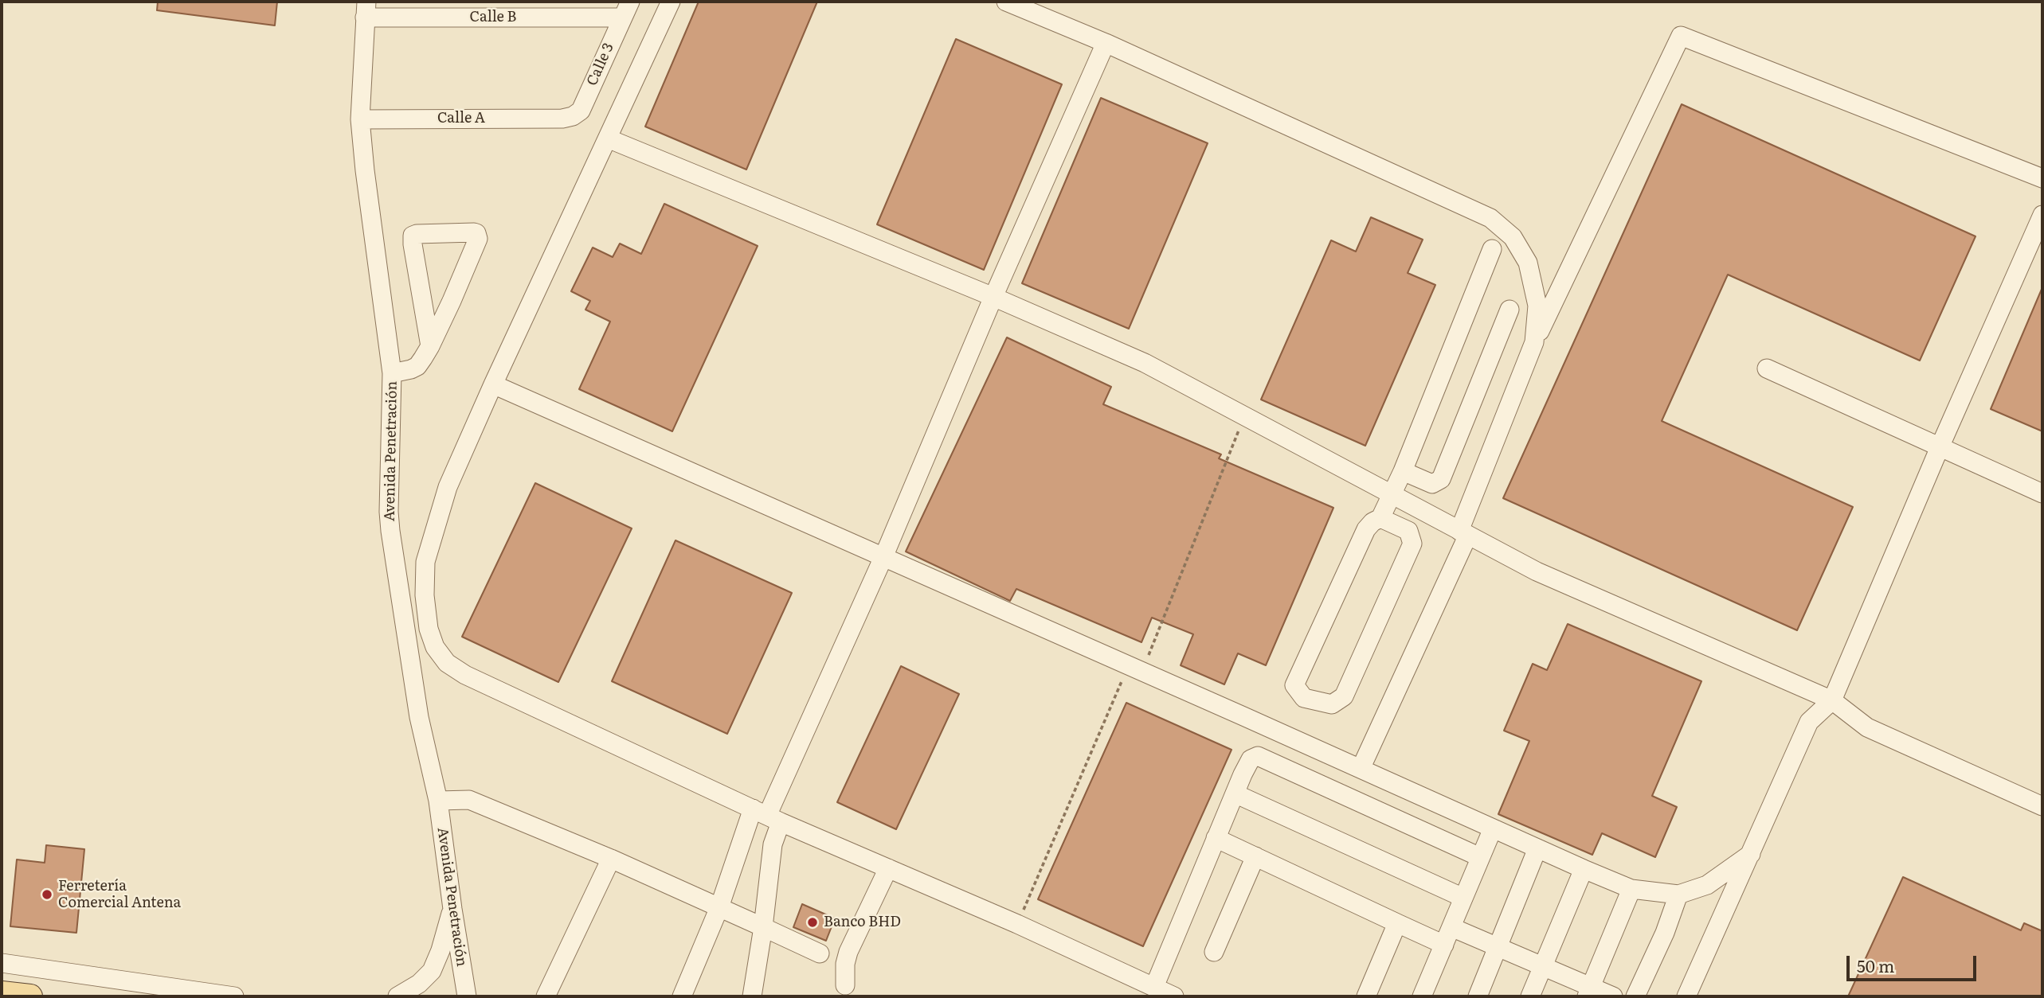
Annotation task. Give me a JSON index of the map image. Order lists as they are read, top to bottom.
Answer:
{
  "streets": {
    "street": [
      "Calle B",
      "Calle 3",
      "Calle A",
      "Avenida Penetración"
    ]
  },
  "crossings": [
    ["Calle B", "Calle 3"],
    ["Calle B", "Avenida Penetración"],
    ["Calle 3", "Calle A"],
    ["Calle A", "Avenida Penetración"]
  ],
  "places": ["Ferretería Comercial Antena", "Banco BHD"],
  "scale_bar": "50 m"
}
